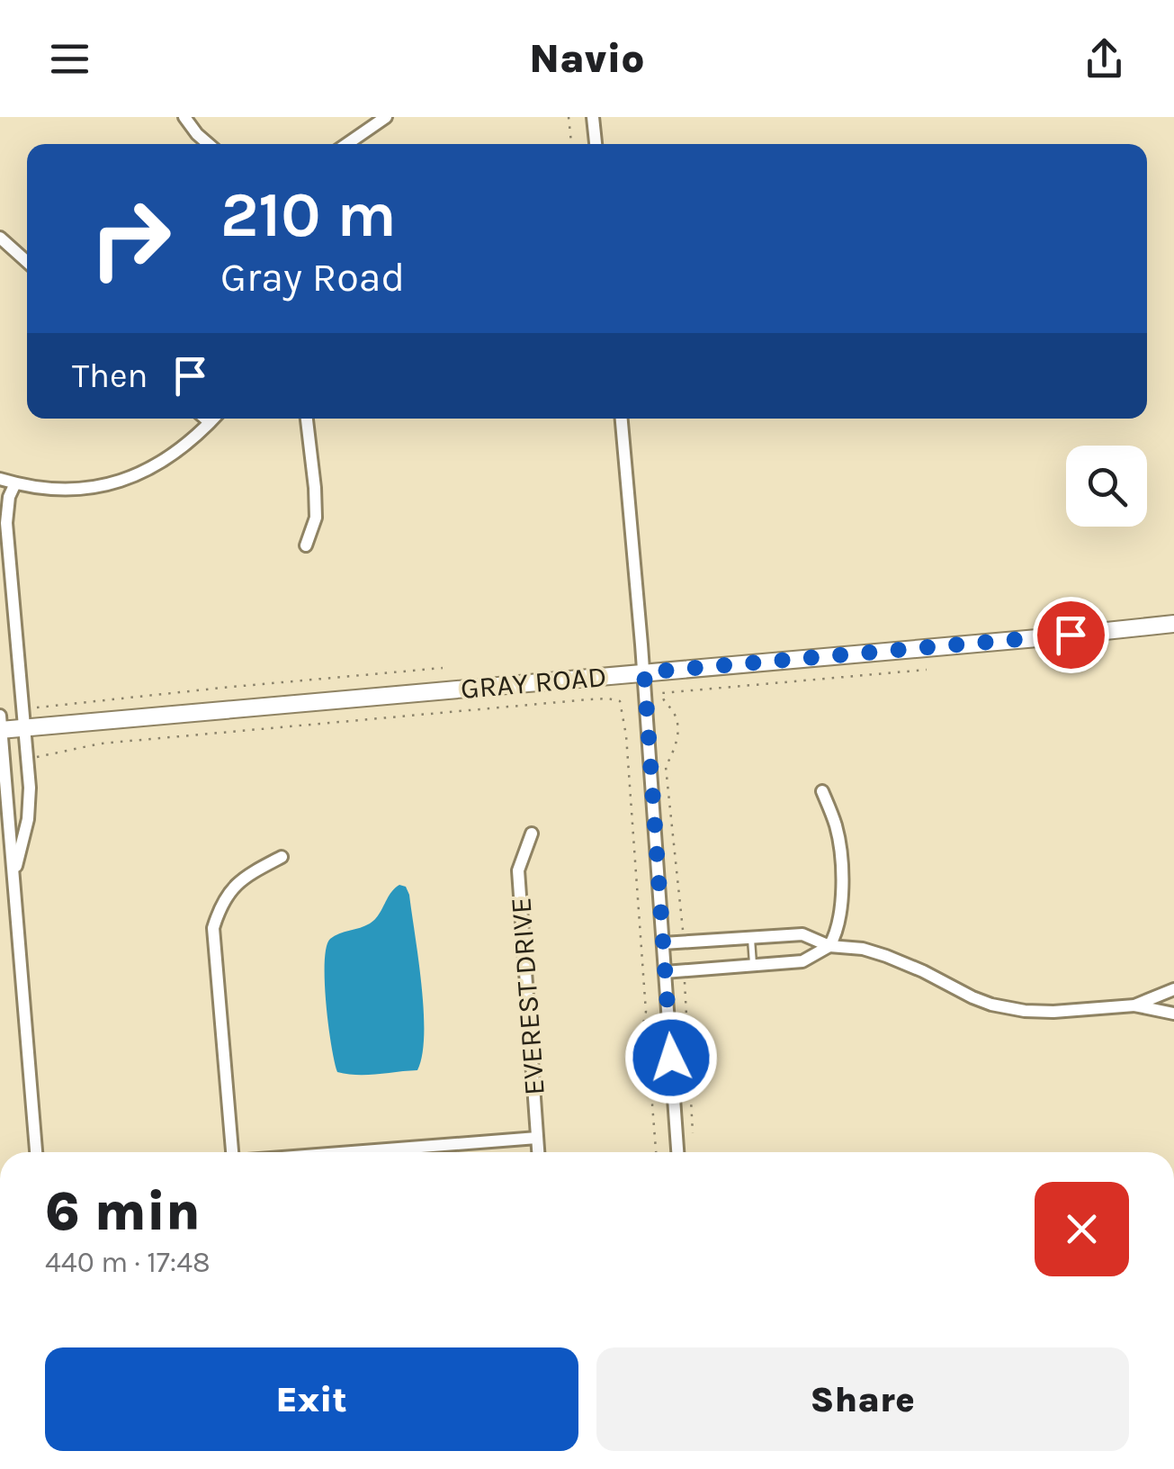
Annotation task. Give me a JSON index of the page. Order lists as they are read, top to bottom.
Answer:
{
  "streets": {
    "street": ["GRAY ROAD", "EVEREST DRIVE"]
  },
  "page": {
    "header": "Navio",
    "turn": ["210 m", "Gray Road"],
    "then": "Then",
    "heading": ["6 min", "440 m · 17:48"],
    "buttons": ["Exit", "Share"]
  }
}
